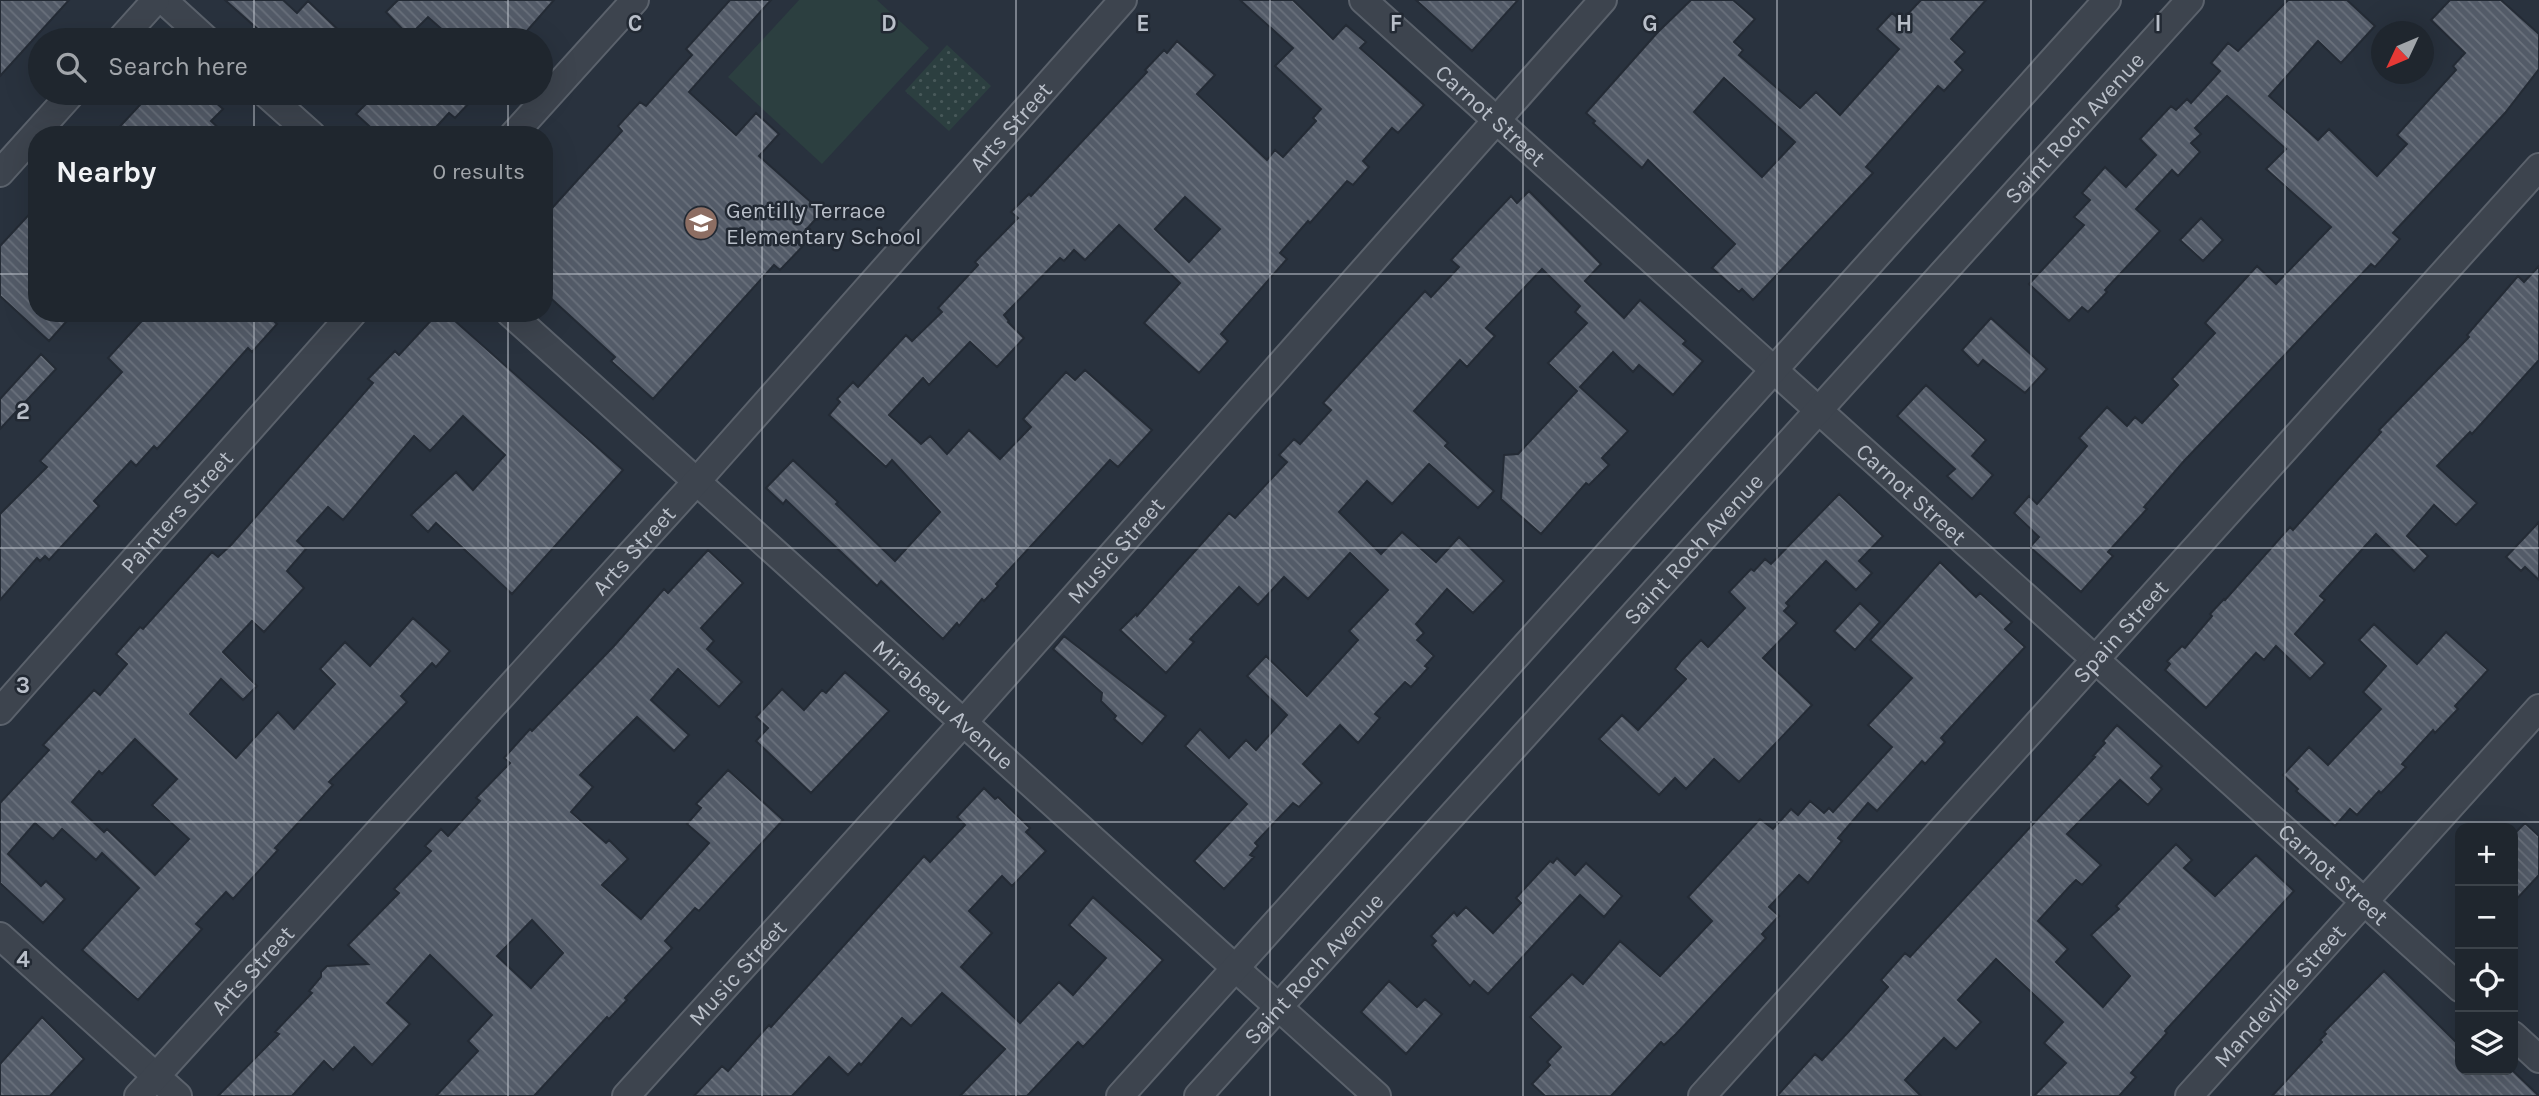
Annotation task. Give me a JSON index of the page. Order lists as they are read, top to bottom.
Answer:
{
  "streets": {
    "street": [
      "Carnot Street",
      "Arts Street",
      "Saint Roch Avenue",
      "Painters Street",
      "Music Street",
      "Spain Street",
      "Mirabeau Avenue",
      "Mandeville Street"
    ]
  },
  "crossings": [
    ["Carnot Street", "Saint Roch Avenue"],
    ["Carnot Street", "Music Street"],
    ["Carnot Street", "Spain Street"],
    ["Carnot Street", "Mandeville Street"],
    ["Arts Street", "Mirabeau Avenue"],
    ["Saint Roch Avenue", "Mirabeau Avenue"],
    ["Music Street", "Mirabeau Avenue"]
  ],
  "places": {
    "school or university": ["Gentilly Terrace Elementary School"]
  },
  "north": "bottom left",
  "page": {
    "search": "Search here",
    "heading": ["Nearby", "0 results"],
    "map_buttons": ["+", "−"]
  },
  "grid": {
    "columns": [
      "C",
      "D",
      "E",
      "F",
      "G",
      "H",
      "I"
    ],
    "rows": ["2", "3", "4"]
  }
}
